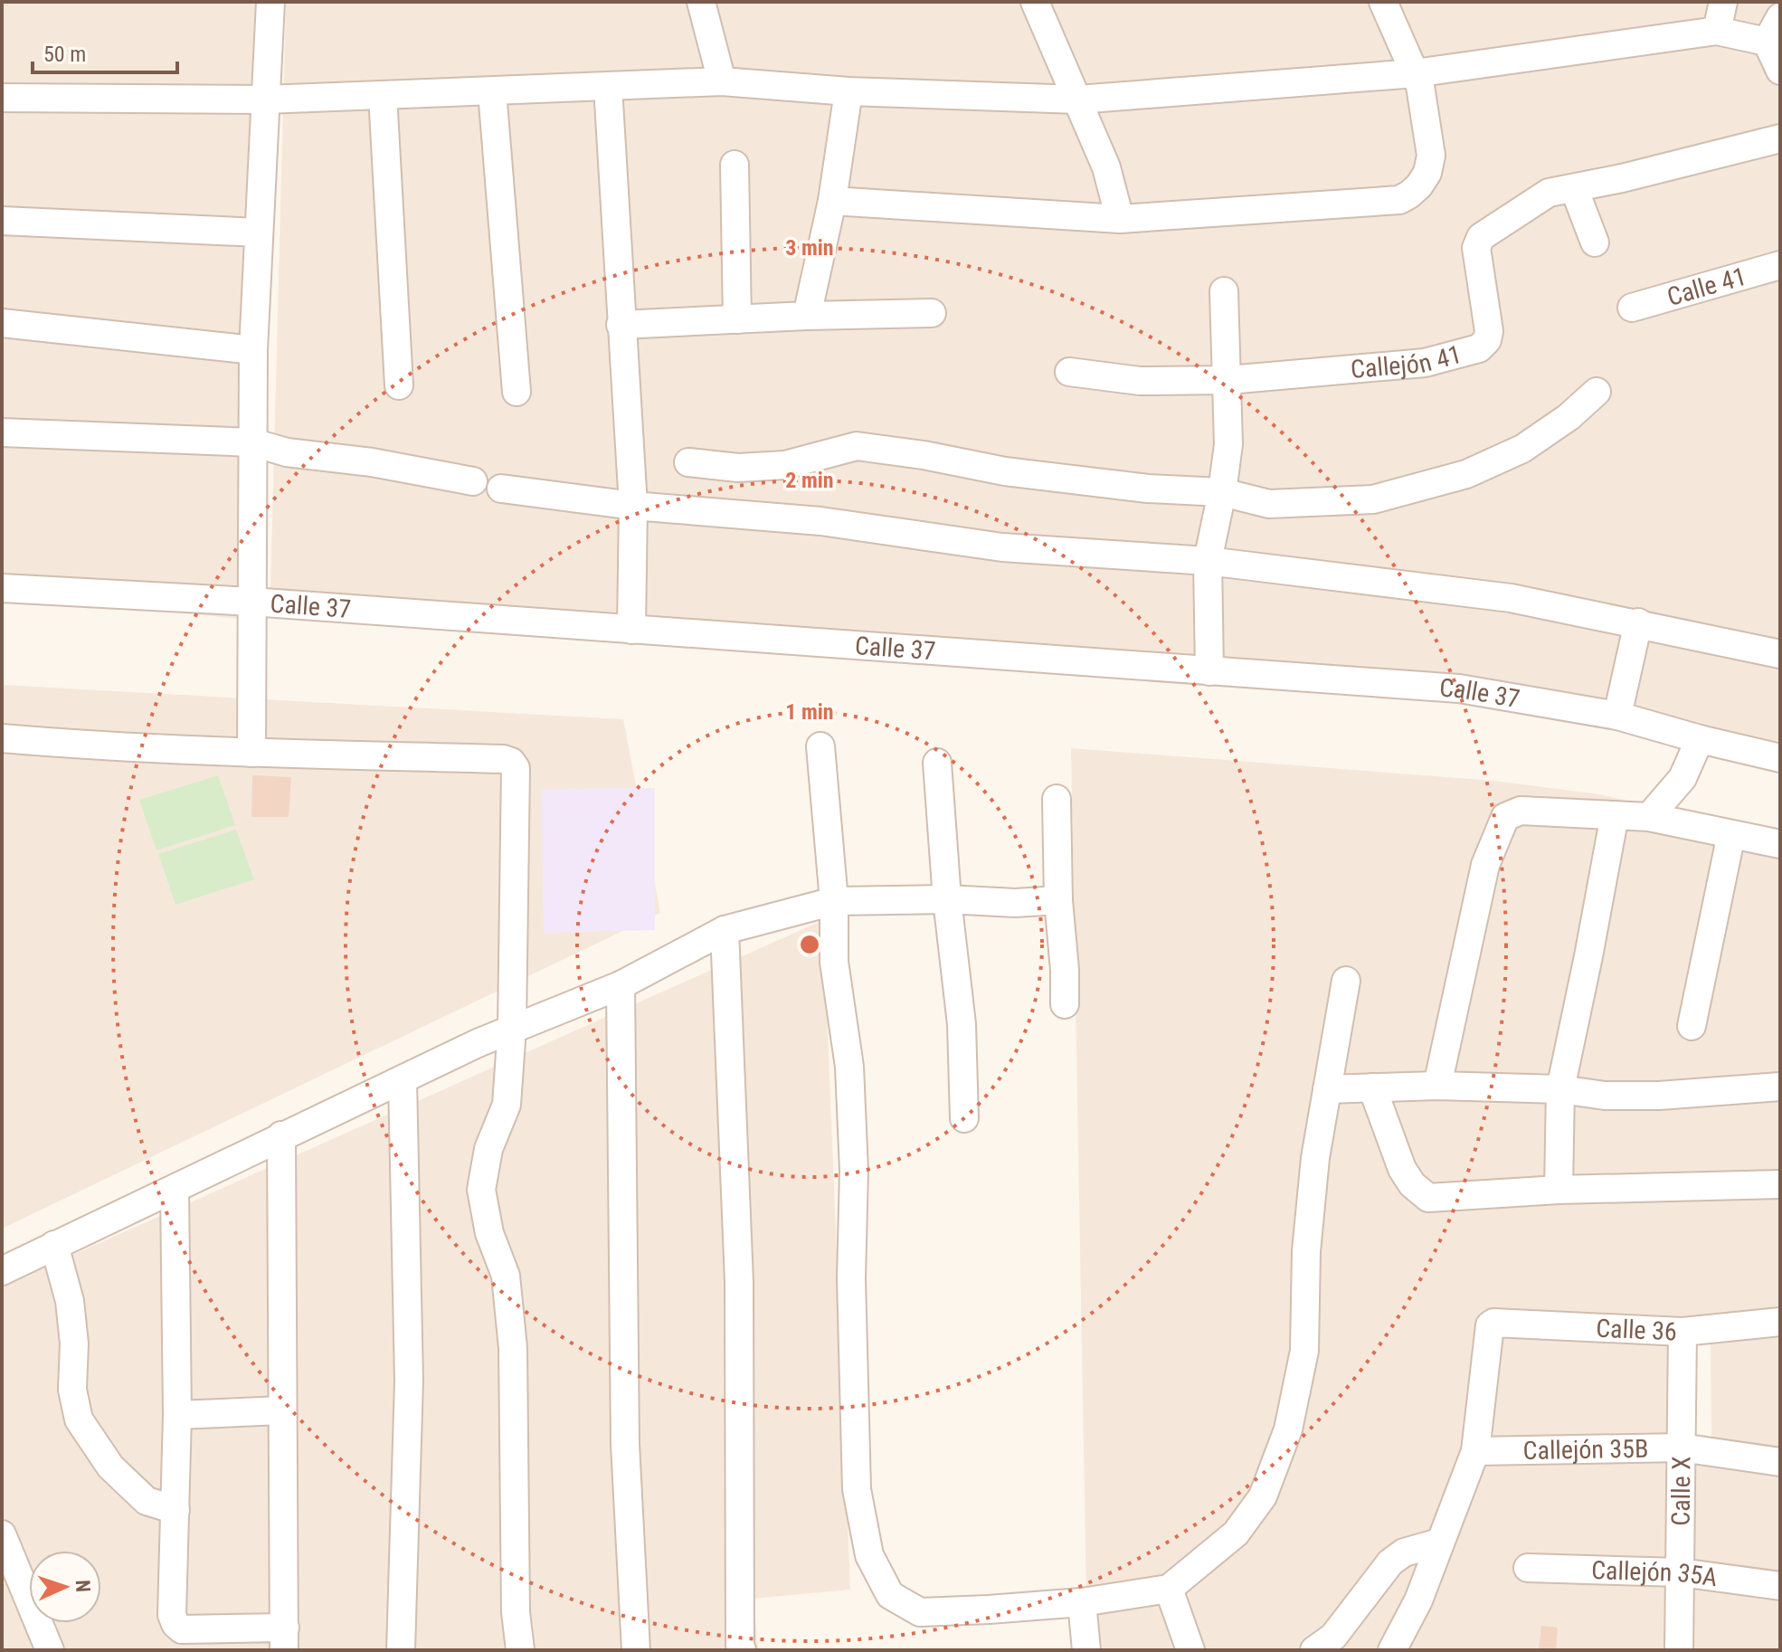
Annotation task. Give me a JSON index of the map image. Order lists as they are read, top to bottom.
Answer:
{
  "streets": {
    "street": [
      "Calle 41",
      "Callejón 41",
      "Calle 37",
      "Calle 36",
      "Callejón 35B",
      "Calle X",
      "Callejón 35A"
    ]
  },
  "crossings": [
    ["Calle 36", "Callejón 35B"],
    ["Calle 36", "Calle X"],
    ["Callejón 35B", "Calle X"],
    ["Calle X", "Callejón 35A"]
  ],
  "scale_bar": "50 m",
  "north": "right",
  "rings": ["3 min", "2 min", "1 min"]
}
